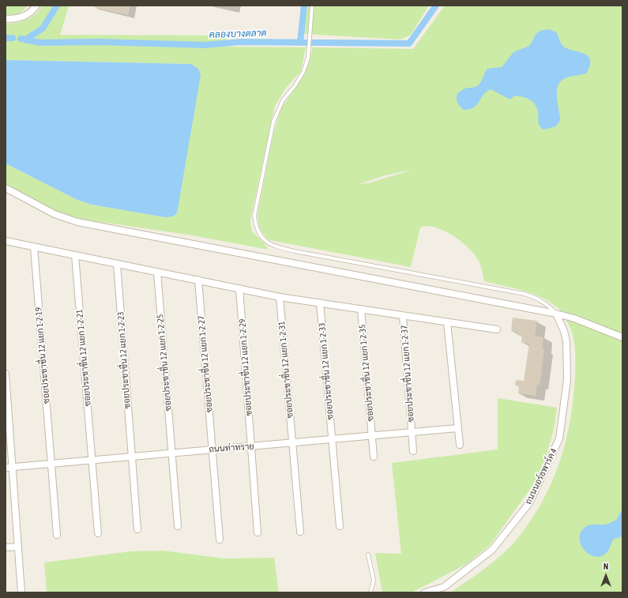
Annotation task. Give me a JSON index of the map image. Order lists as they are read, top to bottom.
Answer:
{
  "streets": {
    "street": [
      "ซอยประชาชื่น 12 แยก 1-2-19",
      "ซอยประชาชื่น 12 แยก 1-2-21",
      "ซอยประชาชื่น 12 แยก 1-2-23",
      "ซอยประชาชื่น 12 แยก 1-2-25",
      "ซอยประชาชื่น 12 แยก 1-2-27",
      "ซอยประชาชื่น 12 แยก 1-2-29",
      "ซอยประชาชื่น 12 แยก 1-2-31",
      "ซอยประชาชื่น 12 แยก 1-2-33",
      "ซอยประชาชื่น 12 แยก 1-2-35",
      "ซอยประชาชื่น 12 แยก 1-2-37",
      "ถนนท่าทราย",
      "ถนนนอร์ธพาร์ค 4"
    ]
  },
  "crossings": [
    ["ซอยประชาชื่น 12 แยก 1-2-19", "ถนนท่าทราย"],
    ["ซอยประชาชื่น 12 แยก 1-2-21", "ถนนท่าทราย"],
    ["ซอยประชาชื่น 12 แยก 1-2-23", "ถนนท่าทราย"],
    ["ซอยประชาชื่น 12 แยก 1-2-25", "ถนนท่าทราย"],
    ["ซอยประชาชื่น 12 แยก 1-2-27", "ถนนท่าทราย"],
    ["ซอยประชาชื่น 12 แยก 1-2-29", "ถนนท่าทราย"],
    ["ซอยประชาชื่น 12 แยก 1-2-31", "ถนนท่าทราย"],
    ["ซอยประชาชื่น 12 แยก 1-2-33", "ถนนท่าทราย"],
    ["ซอยประชาชื่น 12 แยก 1-2-35", "ถนนท่าทราย"],
    ["ซอยประชาชื่น 12 แยก 1-2-37", "ถนนท่าทราย"]
  ],
  "water": ["คลองบางตลาด"],
  "north": "top"
}
